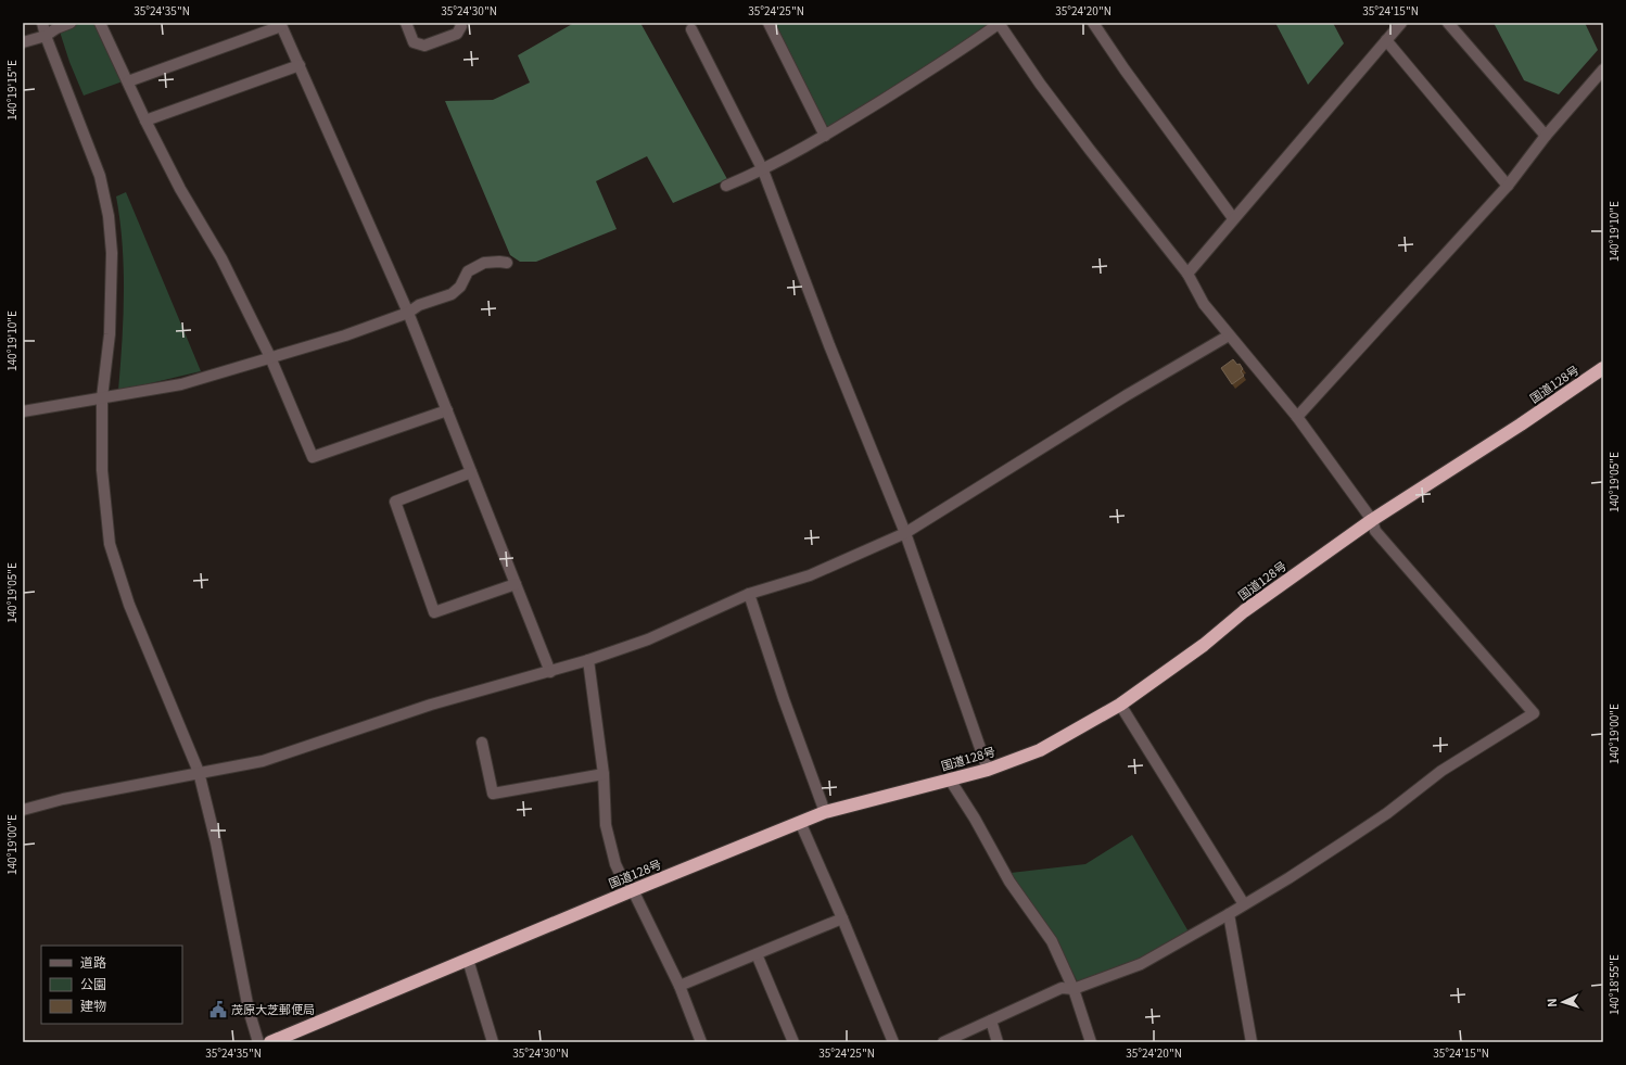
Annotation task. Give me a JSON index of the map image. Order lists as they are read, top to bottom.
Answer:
{
  "streets": {
    "highway": ["国道128号"]
  },
  "places": {
    "public building": ["茂原大芝郵便局"]
  },
  "legend": ["道路", "公園", "建物"],
  "north": "left",
  "coordinates": [
    "35°24'35\"N",
    "35°24'30\"N",
    "35°24'25\"N",
    "35°24'20\"N",
    "35°24'15\"N",
    "140°19'15\"E",
    "140°19'10\"E",
    "140°19'05\"E",
    "140°19'00\"E",
    "140°18'55\"E"
  ]
}
